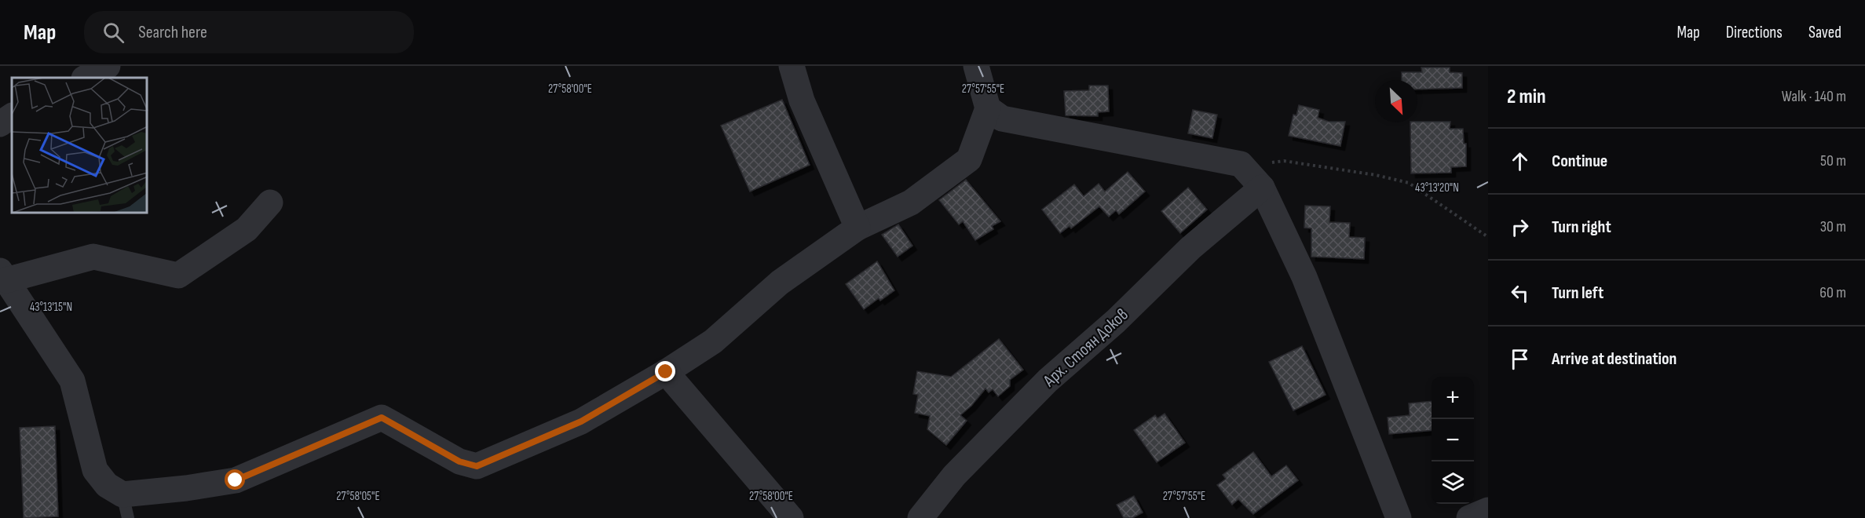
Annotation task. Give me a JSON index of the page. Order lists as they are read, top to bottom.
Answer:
{
  "streets": {
    "street": ["Арх. Стоян Доков"]
  },
  "north": "bottom right",
  "page": {
    "header": "Map",
    "search": "Search here",
    "nav": ["Map", "Directions", "Saved"],
    "heading": ["2 min", "Walk · 140 m"],
    "list": [
      ["Continue", "50 m"],
      ["Turn right", "30 m"],
      ["Turn left", "60 m"],
      "Arrive at destination"
    ],
    "map_buttons": ["+", "−"]
  },
  "coordinates": [
    "27°58'00\"E",
    "27°57'55\"E",
    "43°13'20\"N",
    "43°13'15\"N",
    "27°58'05\"E"
  ]
}
